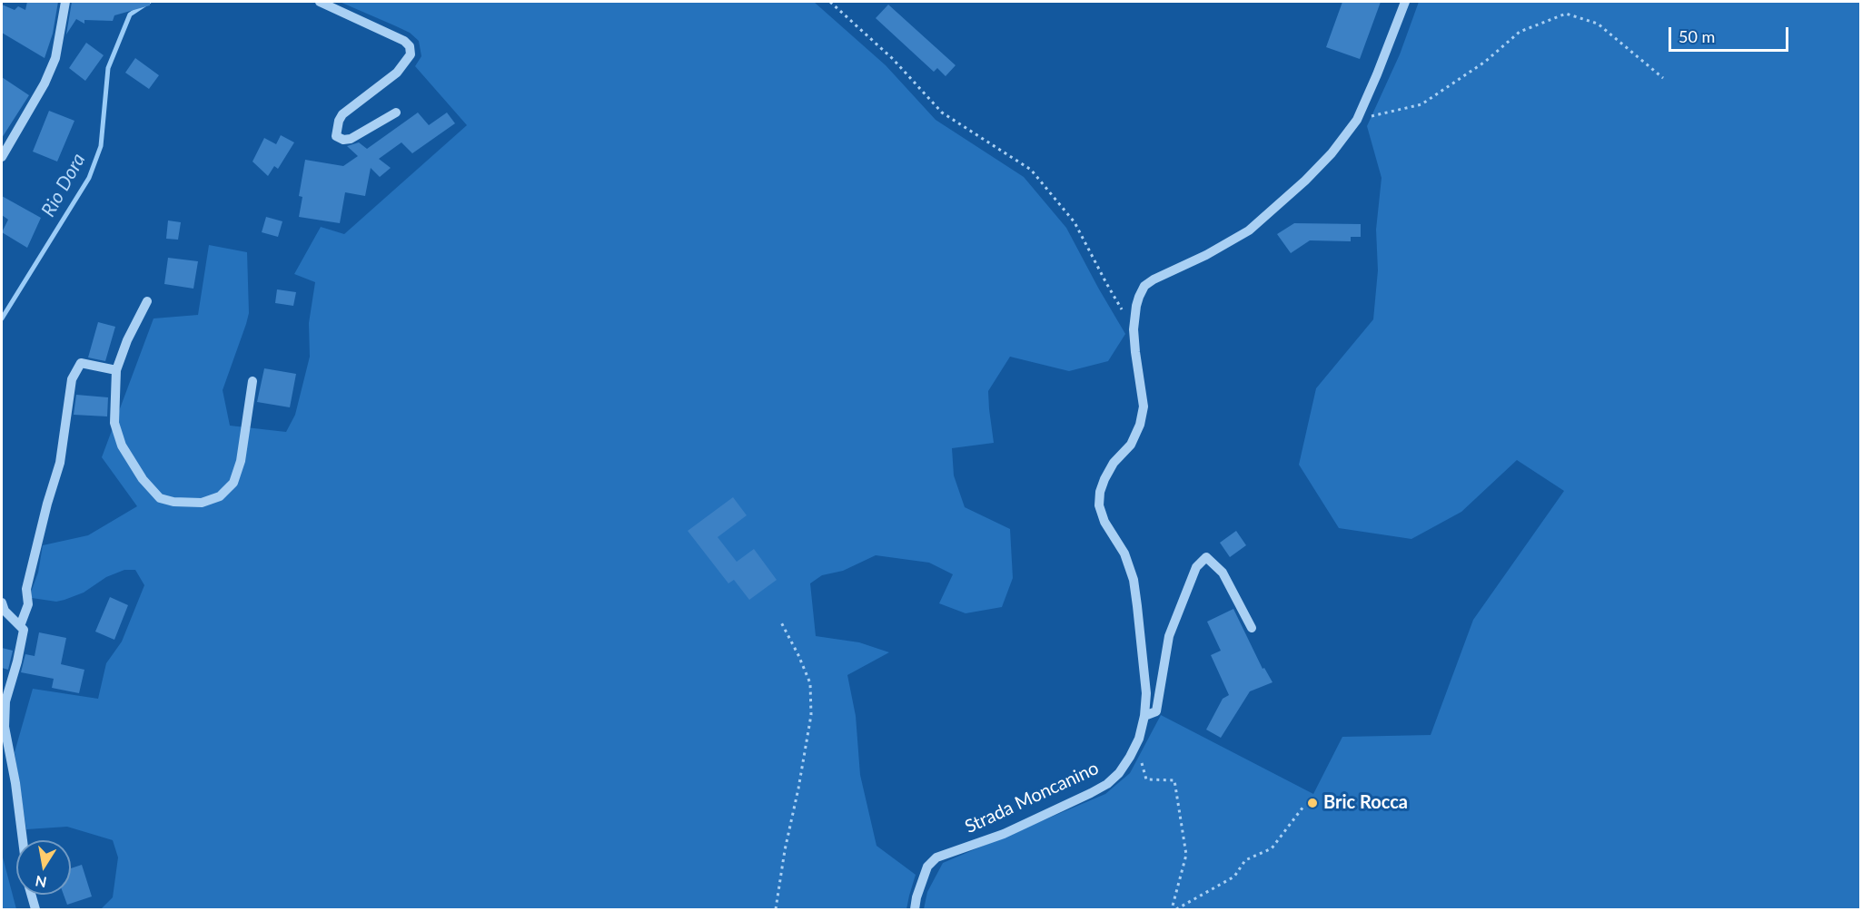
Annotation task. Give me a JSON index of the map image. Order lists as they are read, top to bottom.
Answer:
{
  "streets": {
    "street": ["Strada Moncanino"]
  },
  "water": ["Rio Dora"],
  "places": ["Bric Rocca"],
  "scale_bar": "50 m",
  "north": "bottom"
}
